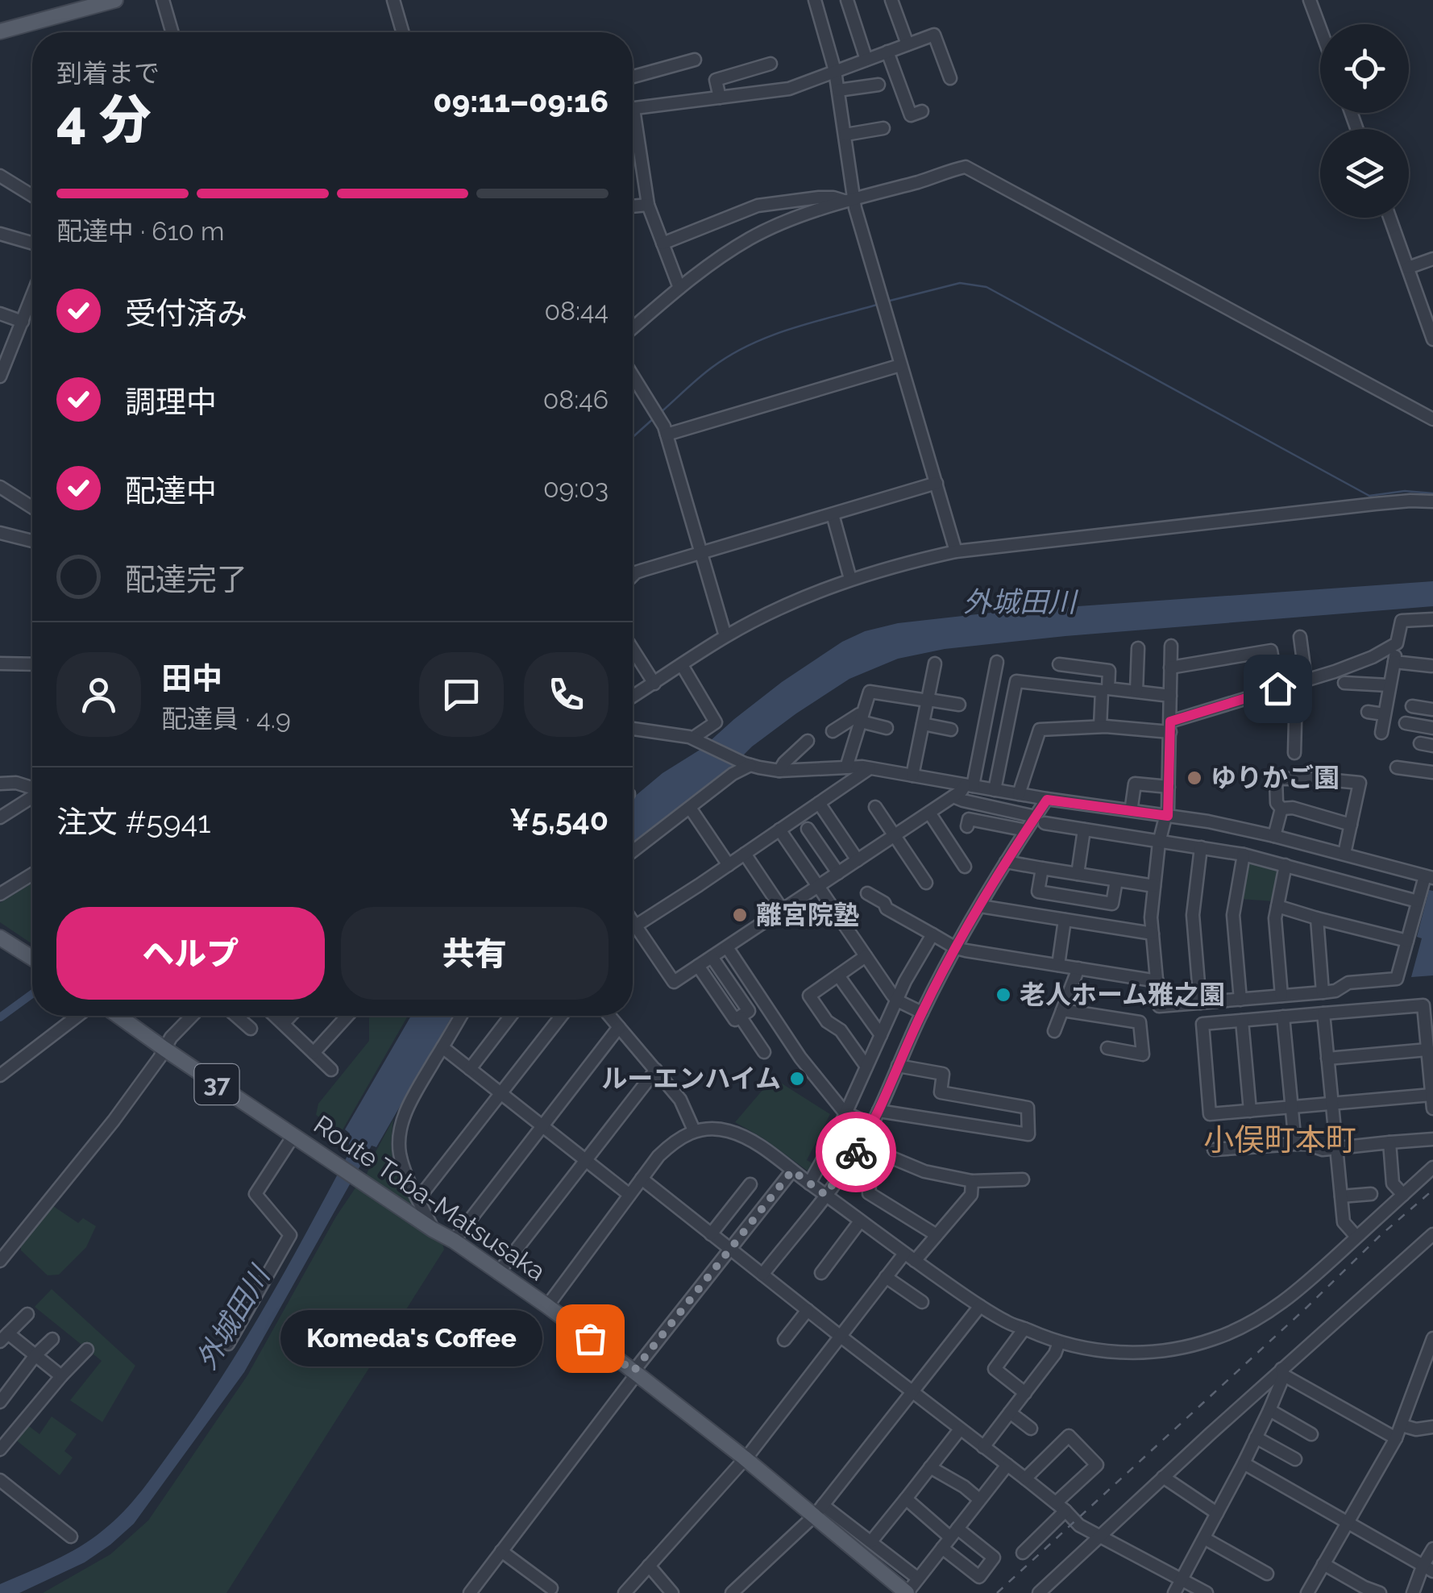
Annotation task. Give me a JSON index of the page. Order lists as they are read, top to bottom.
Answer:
{
  "streets": {
    "main road": ["37", "Route Toba-Matsusaka"]
  },
  "districts": ["小俣町本町"],
  "water": ["外城田川"],
  "places": [
    "ゆりかご園",
    "離宮院塾",
    "老人ホーム雅之園",
    "ルーエンハイム",
    "Komeda's Coffee"
  ],
  "page": {
    "heading": ["4 分", "到着まで", "09:11–09:16"],
    "panel": [
      "田中",
      "配達員 · 4.9",
      "注文 #5941",
      "¥5,540"
    ],
    "bar": "配達中 · 610 m",
    "list": [
      ["受付済み", "08:44"],
      ["調理中", "08:46"],
      ["配達中", "09:03"],
      "配達完了"
    ],
    "buttons": ["ヘルプ", "共有"],
    "bubble": "Komeda's Coffee"
  }
}
